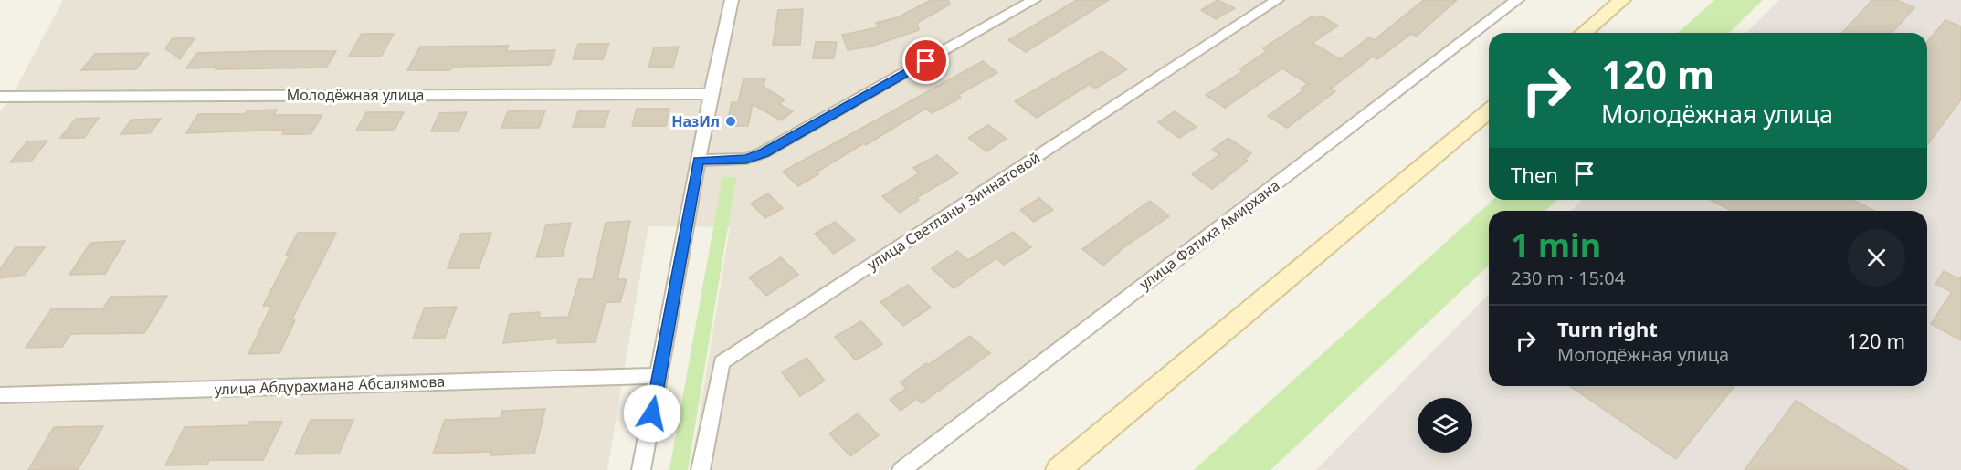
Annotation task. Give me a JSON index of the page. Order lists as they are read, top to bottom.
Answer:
{
  "streets": {
    "street": [
      "Молодёжная улица",
      "улица Светланы Зиннатовой",
      "улица Фатиха Амирхана",
      "улица Абдурахмана Абсалямова"
    ]
  },
  "places": ["НазИл"],
  "page": {
    "turn": ["120 m", "Молодёжная улица"],
    "then": "Then",
    "heading": ["1 min", "230 m · 15:04"],
    "list": [
      {
        "name": "Turn right",
        "note": "Молодёжная улица",
        "value": "120 m"
      }
    ]
  }
}
